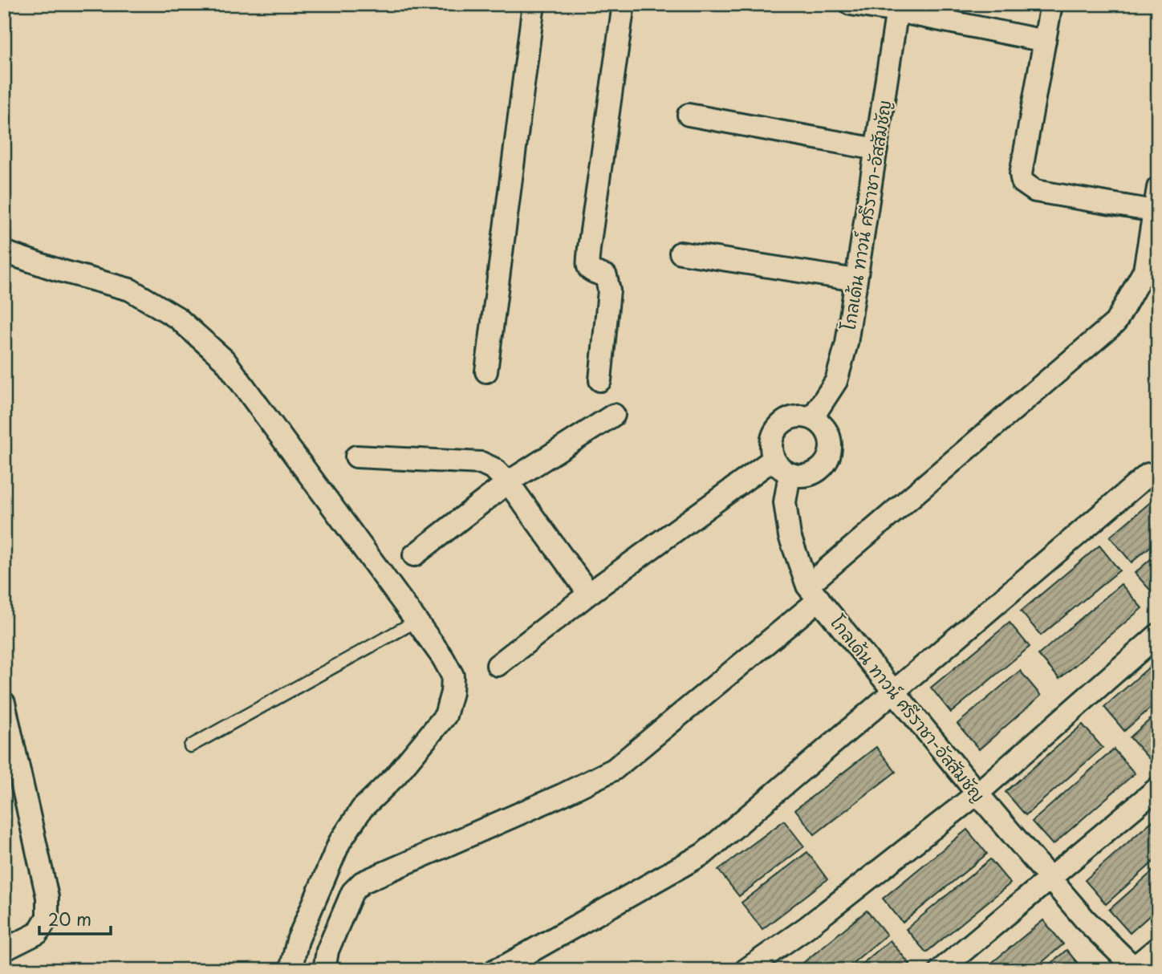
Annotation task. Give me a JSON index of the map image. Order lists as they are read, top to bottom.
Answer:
{
  "streets": {
    "street": ["โกลเด้น ทาวน์ ศรีราชา-อัสสัมชัญ"]
  },
  "scale_bar": "20 m"
}
